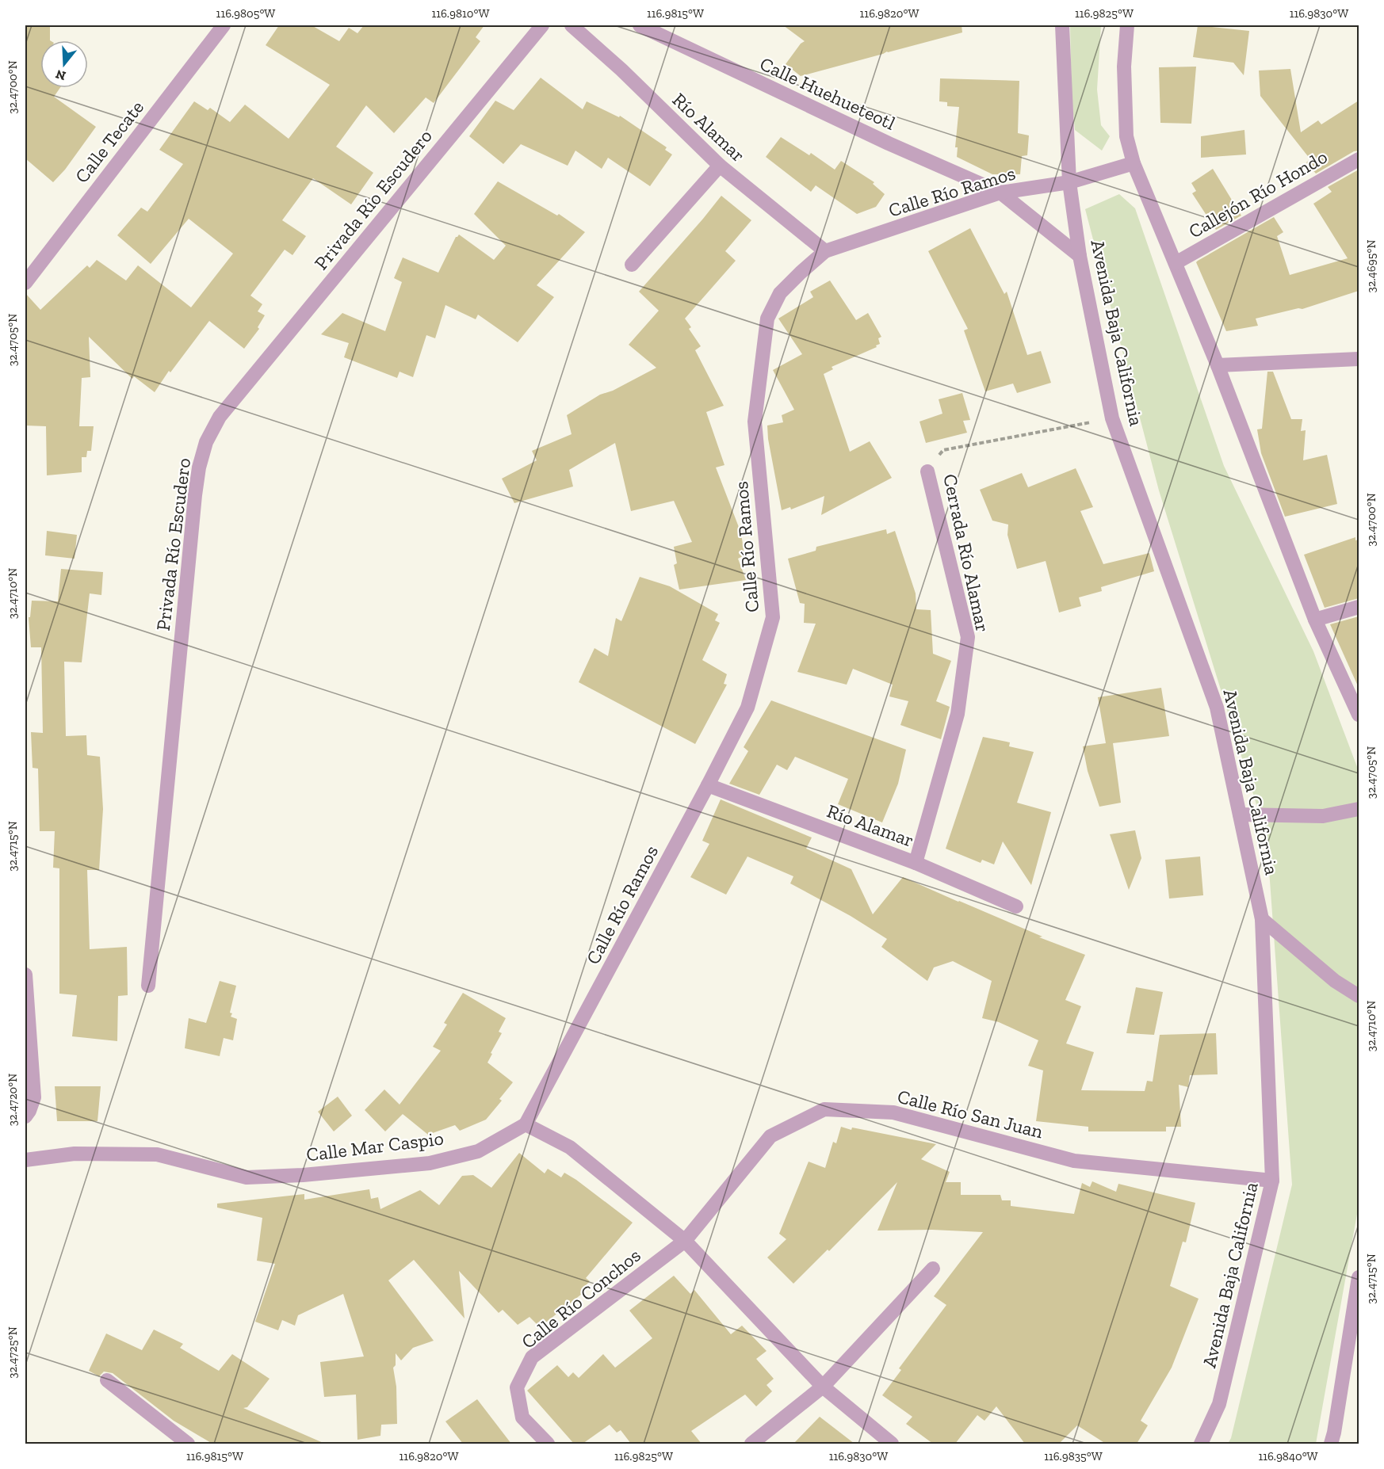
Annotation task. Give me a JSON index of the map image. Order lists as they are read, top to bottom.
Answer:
{
  "streets": {
    "street": [
      "Calle Huehueteotl",
      "Río Alamar",
      "Calle Tecate",
      "Calle Río Ramos",
      "Callejón Río Hondo",
      "Privada Río Escudero",
      "Avenida Baja California",
      "Cerrada Río Alamar",
      "Calle Río San Juan",
      "Calle Mar Caspio",
      "Calle Río Conchos"
    ]
  },
  "crossings": [
    ["Calle Huehueteotl", "Calle Río Ramos"],
    ["Calle Huehueteotl", "Avenida Baja California"],
    ["Río Alamar", "Calle Río Ramos"],
    ["Río Alamar", "Cerrada Río Alamar"],
    ["Calle Río Ramos", "Avenida Baja California"],
    ["Calle Río Ramos", "Calle Mar Caspio"],
    ["Avenida Baja California", "Cerrada Río Alamar"],
    ["Avenida Baja California", "Calle Río San Juan"],
    ["Calle Río San Juan", "Calle Río Conchos"]
  ],
  "north": "bottom",
  "coordinates": [
    "116.9805°W",
    "116.9810°W",
    "116.9815°W",
    "116.9820°W",
    "116.9825°W",
    "116.9830°W",
    "32.4700°N",
    "32.4695°N",
    "32.4705°N",
    "32.4710°N",
    "32.4715°N",
    "32.4720°N",
    "32.4725°N",
    "116.9835°W",
    "116.9840°W"
  ]
}
